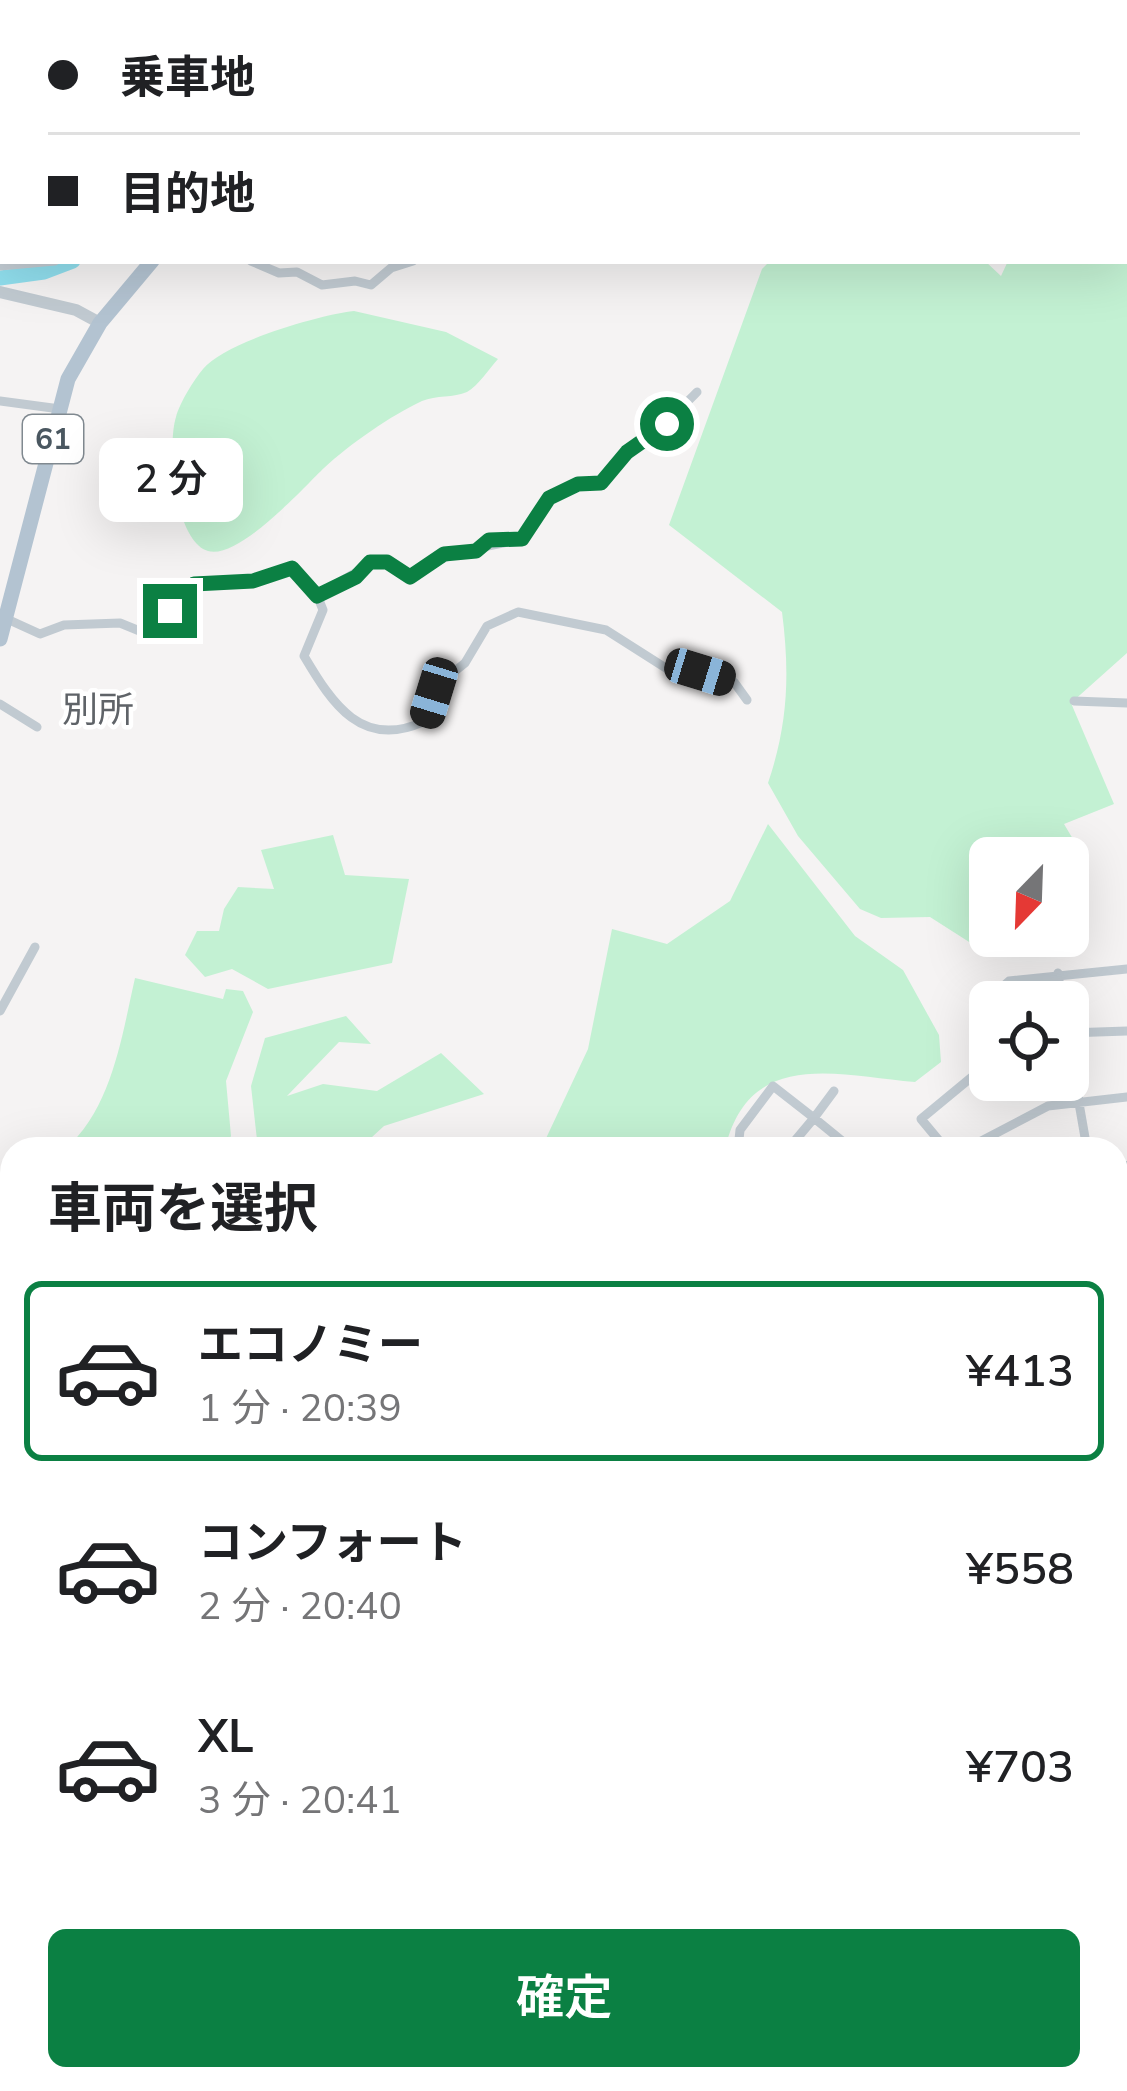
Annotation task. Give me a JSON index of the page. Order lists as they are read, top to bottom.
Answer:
{
  "streets": {
    "main road": ["61"]
  },
  "districts": ["別所"],
  "north": "bottom left",
  "page": {
    "banner": ["乗車地", "目的地"],
    "bubble": "2 分",
    "heading": "車両を選択",
    "list": [
      {
        "name": "エコノミー",
        "note": "1 分 · 20:39",
        "value": "¥413"
      },
      {
        "name": "コンフォート",
        "note": "2 分 · 20:40",
        "value": "¥558"
      },
      {
        "name": "XL",
        "note": "3 分 · 20:41",
        "value": "¥703"
      }
    ],
    "buttons": "確定"
  }
}
